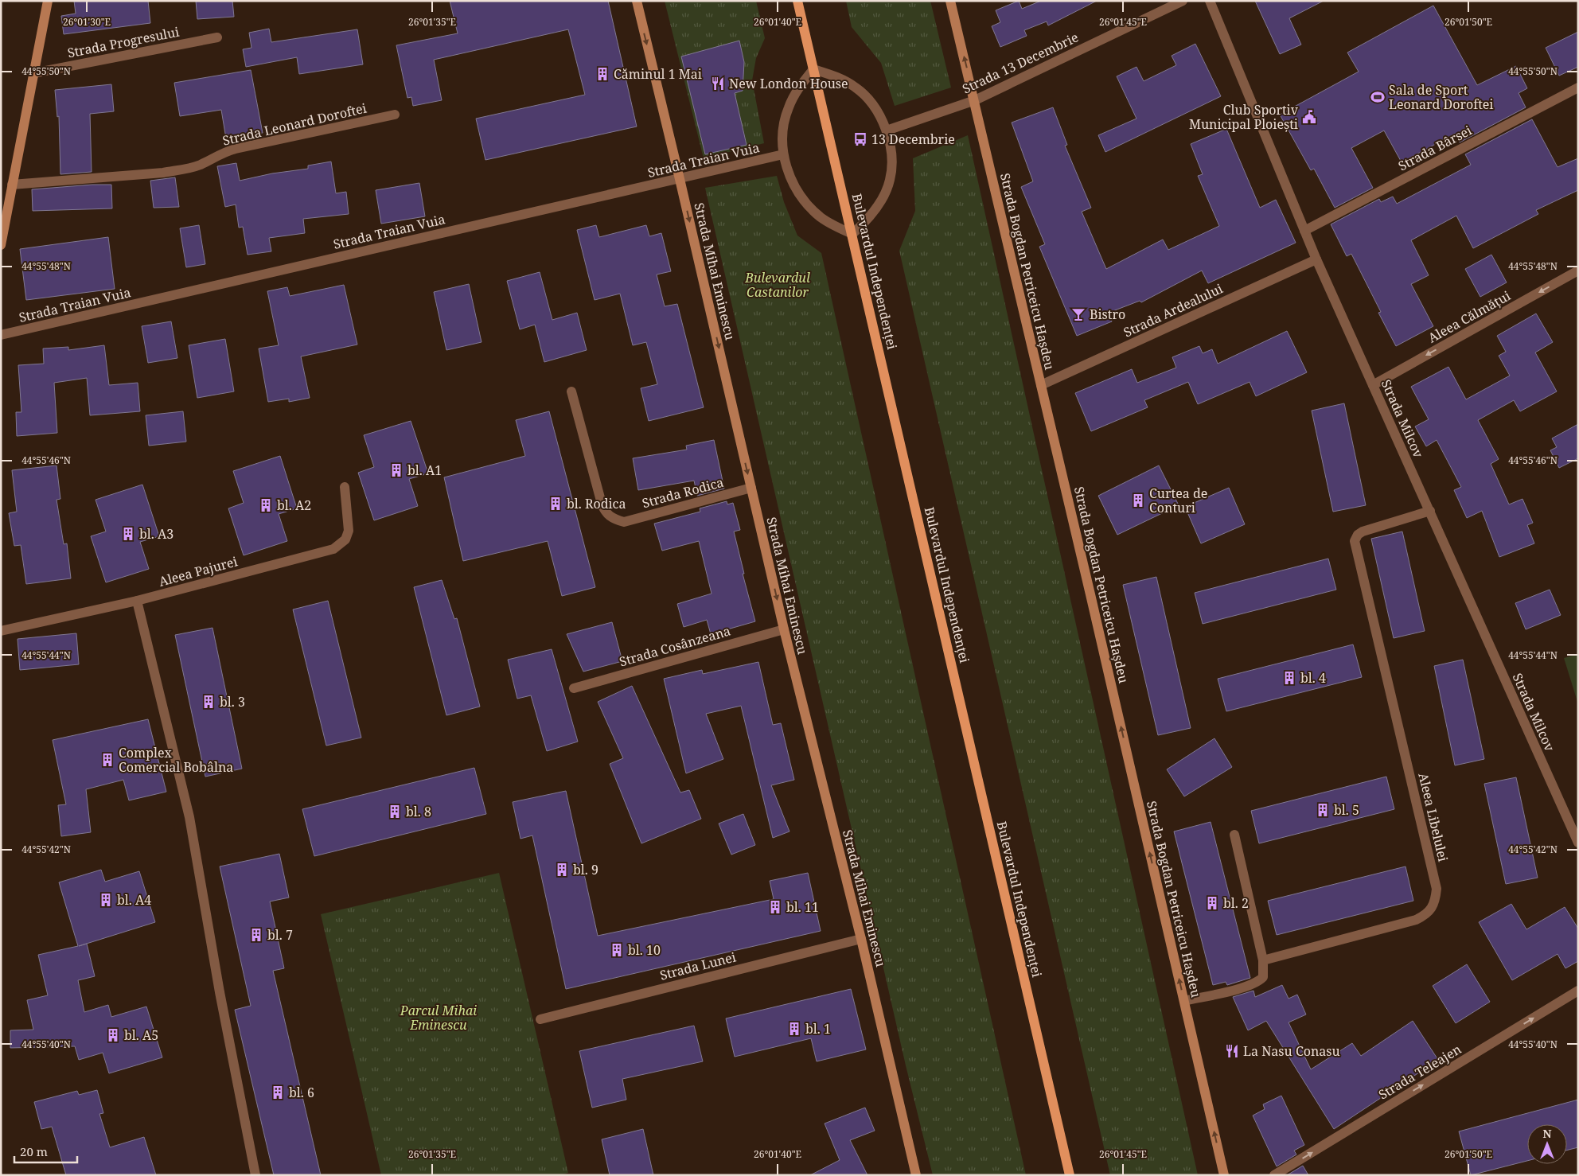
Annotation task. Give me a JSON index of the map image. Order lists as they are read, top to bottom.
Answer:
{
  "streets": {
    "main road": ["Bulevardul Independenței"],
    "street": [
      "Strada Progresului",
      "Strada 13 Decembrie",
      "Strada Leonard Doroftei",
      "Strada Bârsei",
      "Strada Traian Vuia",
      "Strada Mihai Eminescu",
      "Strada Bogdan Petriceicu Hașdeu",
      "Strada Ardealului",
      "Aleea Călmățui",
      "Strada Milcov",
      "Strada Rodica",
      "Aleea Pajurei",
      "Strada Cosânzeana",
      "Aleea Libelulei",
      "Strada Lunei",
      "Strada Teleajen"
    ]
  },
  "crossings": [
    ["Strada 13 Decembrie", "Strada Bogdan Petriceicu Hașdeu"],
    ["Strada Bârsei", "Strada Milcov"],
    ["Strada Traian Vuia", "Strada Mihai Eminescu"],
    ["Strada Mihai Eminescu", "Strada Rodica"],
    ["Strada Mihai Eminescu", "Strada Cosânzeana"],
    ["Strada Mihai Eminescu", "Strada Lunei"],
    ["Strada Bogdan Petriceicu Hașdeu", "Strada Ardealului"],
    ["Strada Ardealului", "Strada Milcov"],
    ["Aleea Călmățui", "Strada Milcov"],
    ["Strada Milcov", "Aleea Libelulei"]
  ],
  "one_way": [
    "Strada Mihai Eminescu",
    "Strada Bogdan Petriceicu Hașdeu",
    "Aleea Călmățui",
    "Strada Teleajen"
  ],
  "parks": ["Bulevardul Castanilor", "Parcul Mihai Eminescu"],
  "places": {
    "building": [
      "Căminul 1 Mai",
      "bl. A1",
      "Curtea de Conturi",
      "bl. Rodica",
      "bl. A2",
      "bl. A3",
      "bl. 4",
      "bl. 3",
      "Complex Comercial Bobâlna",
      "bl. 5",
      "bl. 8",
      "bl. 9",
      "bl. A4",
      "bl. 2",
      "bl. 11",
      "bl. 7",
      "bl. 10",
      "bl. 1",
      "bl. A5",
      "bl. 6"
    ],
    "restaurant": ["New London House", "La Nasu Conasu"],
    "sports": ["Sala de Sport Leonard Doroftei"],
    "public building": ["Club Sportiv Municipal Ploiești"],
    "bus stop": ["13 Decembrie"],
    "bar": ["Bistro"]
  },
  "scale_bar": "20 m",
  "north": "top",
  "coordinates": [
    "26°01'30\"E",
    "26°01'35\"E",
    "26°01'40\"E",
    "26°01'45\"E",
    "26°01'50\"E",
    "44°55'50\"N",
    "44°55'48\"N",
    "44°55'46\"N",
    "44°55'44\"N",
    "44°55'42\"N",
    "44°55'40\"N"
  ]
}
